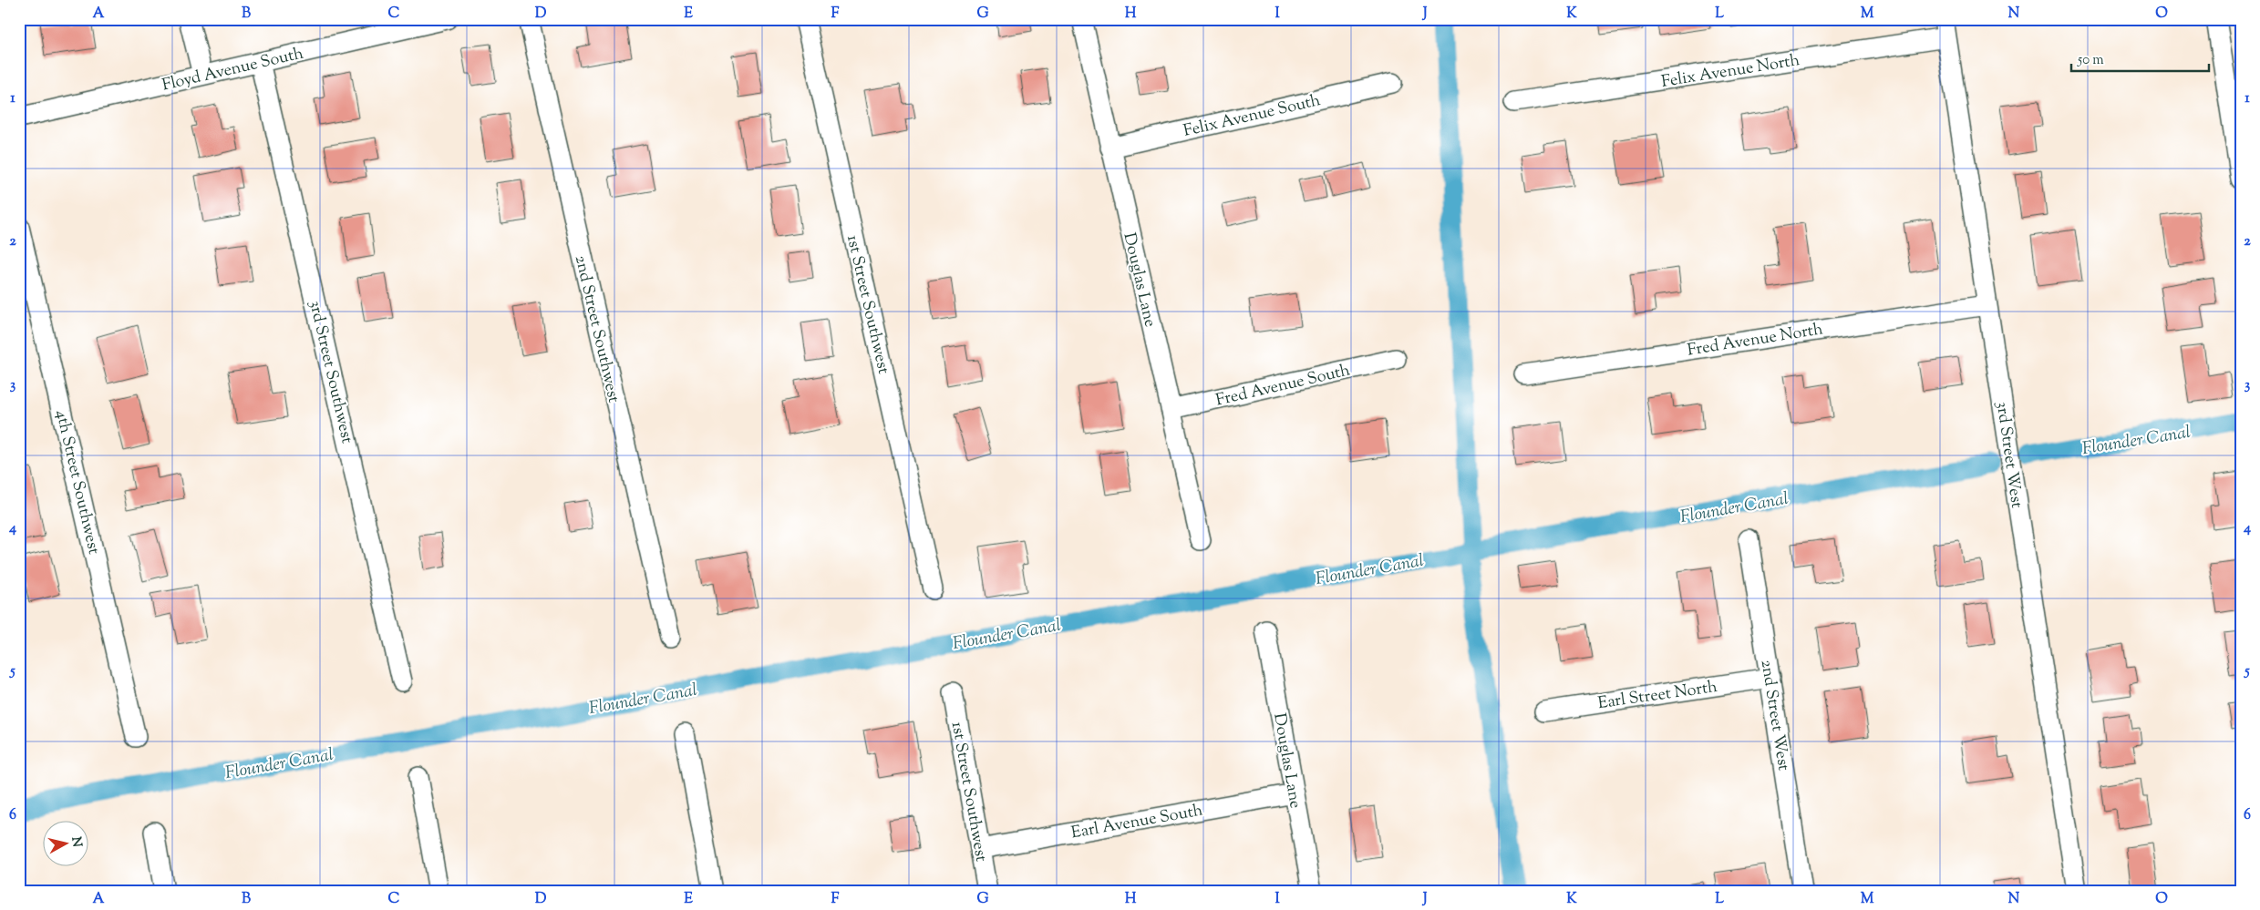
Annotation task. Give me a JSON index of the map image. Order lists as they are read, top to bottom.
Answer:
{
  "streets": {
    "street": [
      "Floyd Avenue South",
      "Felix Avenue North",
      "Felix Avenue South",
      "Douglas Lane",
      "1st Street Southwest",
      "2nd Street Southwest",
      "Fred Avenue North",
      "3rd Street Southwest",
      "Fred Avenue South",
      "3rd Street West",
      "4th Street Southwest",
      "Earl Street North",
      "2nd Street West",
      "Earl Avenue South"
    ]
  },
  "crossings": [
    ["Floyd Avenue South", "3rd Street Southwest"],
    ["Felix Avenue North", "3rd Street West"],
    ["Felix Avenue South", "Douglas Lane"],
    ["Douglas Lane", "Fred Avenue South"],
    ["Douglas Lane", "Earl Avenue South"],
    ["1st Street Southwest", "Earl Avenue South"],
    ["Fred Avenue North", "3rd Street West"],
    ["Earl Street North", "2nd Street West"]
  ],
  "water": ["Flounder Canal"],
  "scale_bar": "50 m",
  "north": "right",
  "grid": {
    "columns": [
      "A",
      "B",
      "C",
      "D",
      "E",
      "F",
      "G",
      "H",
      "I",
      "J",
      "K",
      "L",
      "M",
      "N",
      "O"
    ],
    "rows": [
      "1",
      "2",
      "3",
      "4",
      "5",
      "6"
    ]
  }
}
